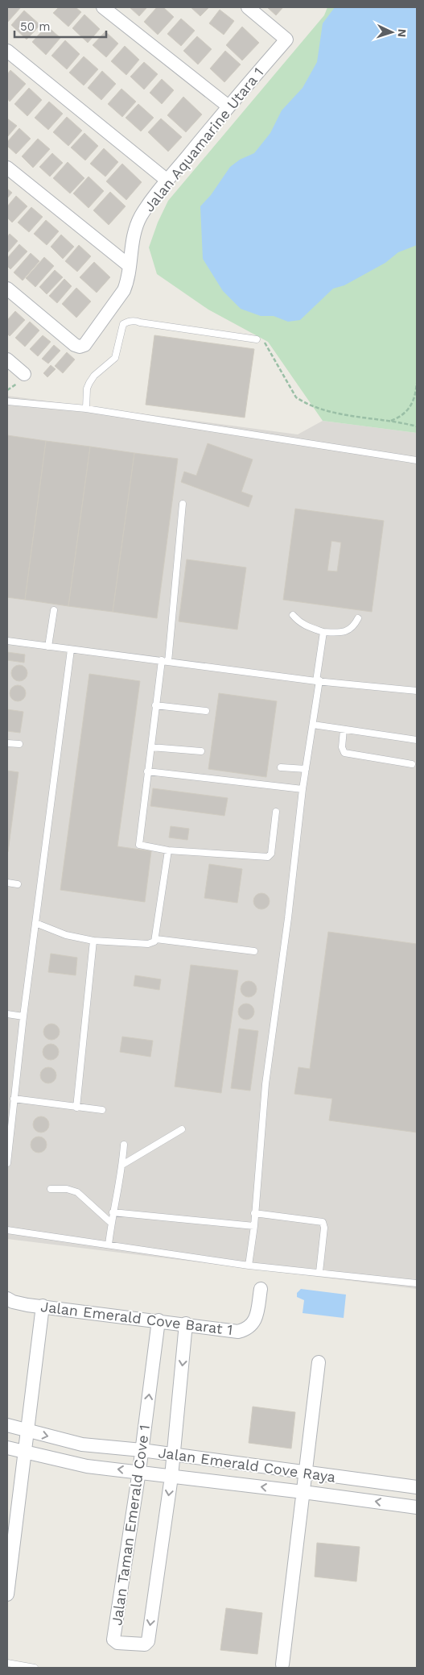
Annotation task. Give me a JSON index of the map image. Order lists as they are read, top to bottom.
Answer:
{
  "streets": {
    "street": [
      "Jalan Aquamarine Utara 1",
      "Jalan Emerald Cove Barat 1",
      "Jalan Emerald Cove Raya",
      "Jalan Taman Emerald Cove 1"
    ]
  },
  "crossings": [
    ["Jalan Emerald Cove Barat 1", "Jalan Taman Emerald Cove 1"],
    ["Jalan Emerald Cove Raya", "Jalan Taman Emerald Cove 1"]
  ],
  "scale_bar": "50 m",
  "north": "right"
}
